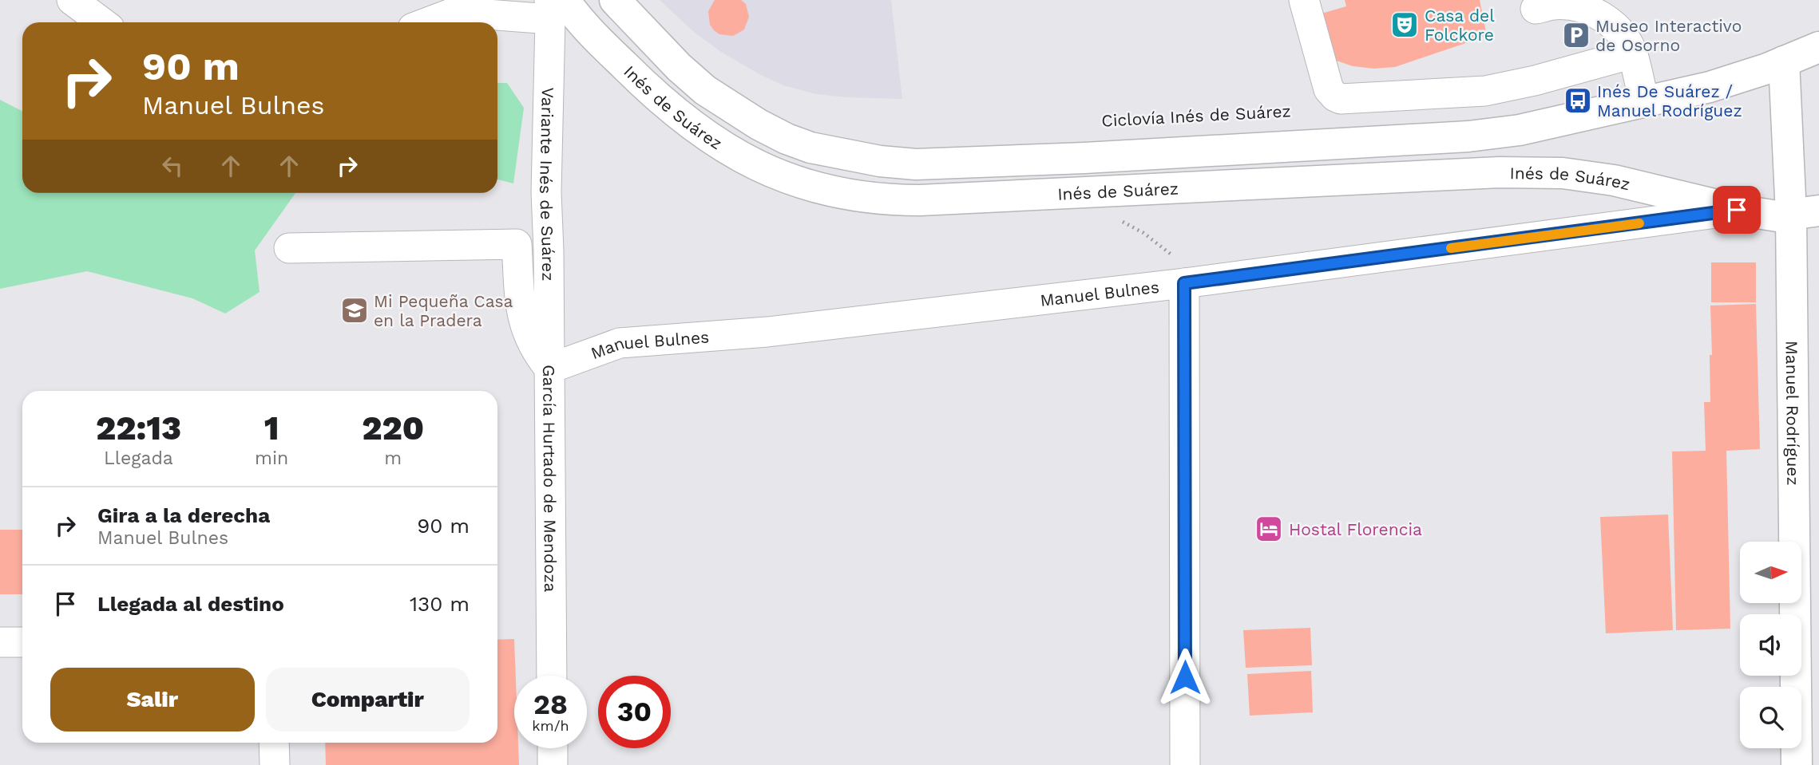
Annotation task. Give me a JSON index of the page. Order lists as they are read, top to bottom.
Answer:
{
  "streets": {
    "main road": ["Inés de Suárez", "Manuel Bulnes", "Manuel Rodríguez"],
    "street": ["Variante Inés de Suárez", "García Hurtado de Mendoza"]
  },
  "crossings": [
    ["Inés de Suárez", "Variante Inés de Suárez"],
    ["Inés de Suárez", "Manuel Bulnes"],
    ["Inés de Suárez", "Manuel Rodríguez"],
    ["Variante Inés de Suárez", "Manuel Bulnes"],
    ["Variante Inés de Suárez", "García Hurtado de Mendoza"],
    ["Manuel Bulnes", "Manuel Rodríguez"],
    ["Manuel Bulnes", "García Hurtado de Mendoza"]
  ],
  "places": {
    "theatre": ["Casa del Folckore"],
    "parking": ["Museo Interactivo de Osorno"],
    "bus stop": ["Inés De Suárez / Manuel Rodríguez"],
    "school or university": ["Mi Pequeña Casa en la Pradera"],
    "hotel": ["Hostal Florencia"]
  },
  "north": "right",
  "page": {
    "turn": ["90 m", "Manuel Bulnes"],
    "eta": [
      "22:13",
      "Llegada",
      "1",
      "min",
      "220",
      "m"
    ],
    "list": [
      {
        "name": "Gira a la derecha",
        "note": "Manuel Bulnes",
        "value": "90 m"
      },
      {
        "name": "Llegada al destino",
        "value": "130 m"
      }
    ],
    "buttons": ["Salir", "Compartir"],
    "speed": "28 km/h",
    "limit": "30"
  }
}
